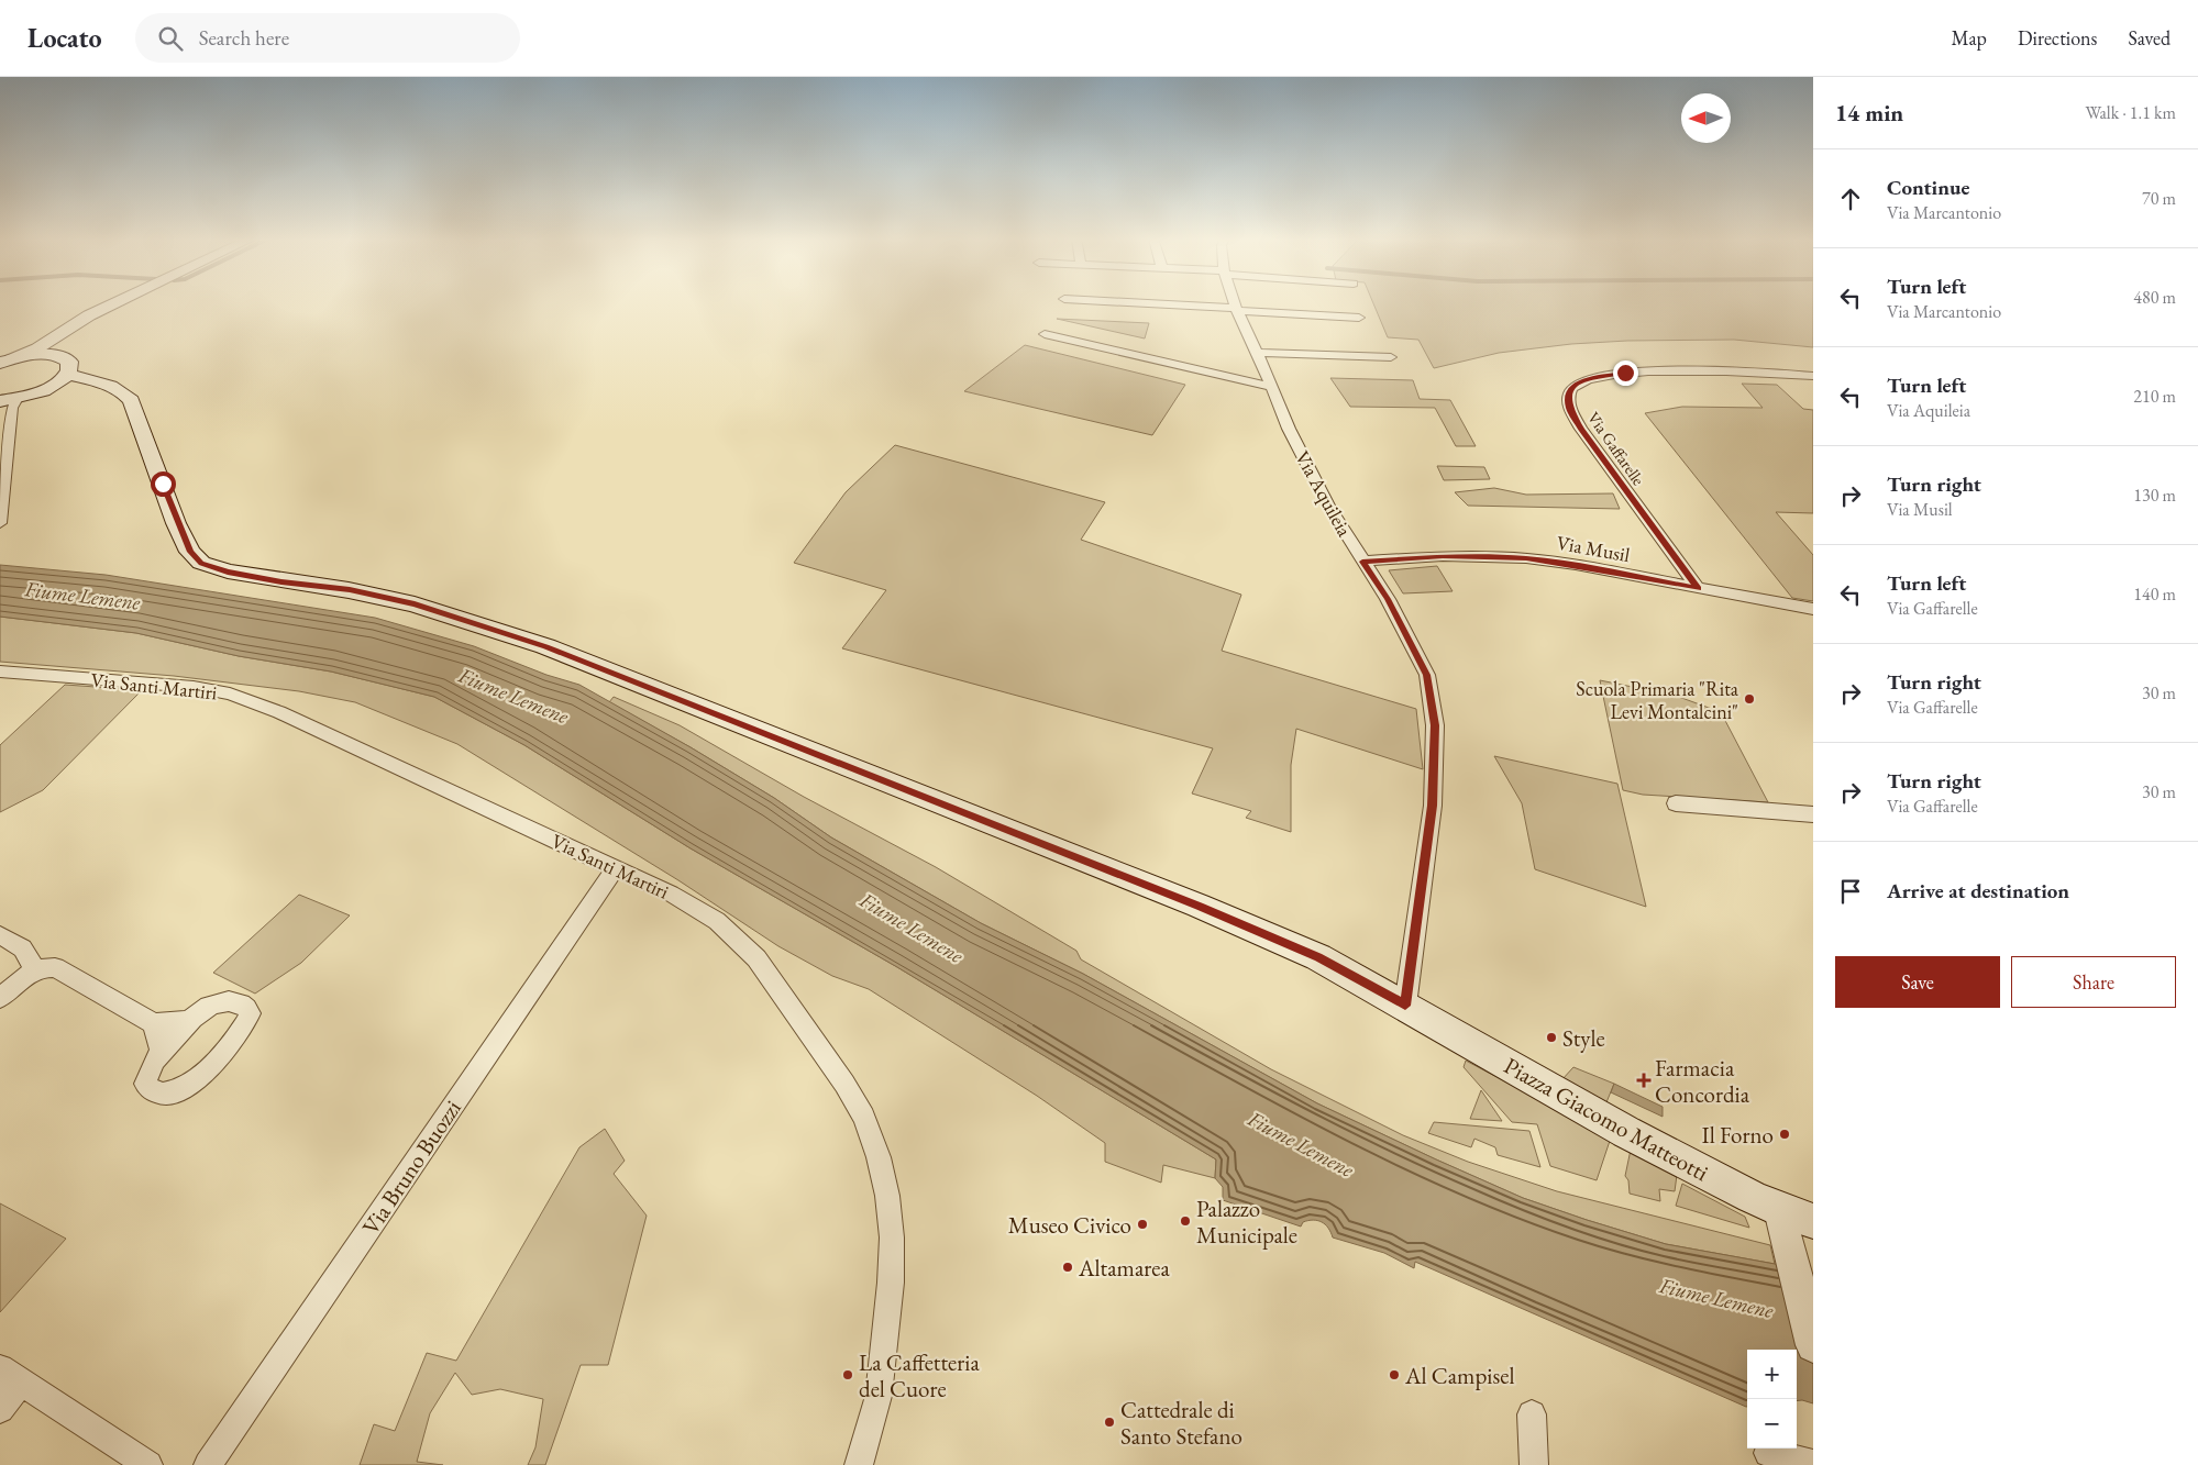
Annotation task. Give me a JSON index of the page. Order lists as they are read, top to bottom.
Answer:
{
  "streets": {
    "main road": ["Piazza Giacomo Matteotti"],
    "street": [
      "Via Gaffarelle",
      "Via Aquileia",
      "Via Musil",
      "Via Santi Martiri",
      "Via Bruno Buozzi"
    ]
  },
  "crossings": [
    ["Via Gaffarelle", "Via Musil"],
    ["Via Aquileia", "Via Musil"],
    ["Via Aquileia", "Piazza Giacomo Matteotti"],
    ["Via Santi Martiri", "Via Bruno Buozzi"]
  ],
  "water": ["Fiume Lemene"],
  "places": {
    "other": [
      "Scuola Primaria \"Rita Levi Montalcini\"",
      "Style",
      "Il Forno",
      "Palazzo Municipale",
      "Museo Civico",
      "Altamarea",
      "La Caffetteria del Cuore",
      "Al Campisel",
      "Cattedrale di Santo Stefano"
    ],
    "health": ["Farmacia Concordia"]
  },
  "north": "left",
  "page": {
    "header": "Locato",
    "search": "Search here",
    "nav": ["Map", "Directions", "Saved"],
    "heading": ["14 min", "Walk · 1.1 km"],
    "list": [
      ["Continue", "Via Marcantonio", "70 m"],
      ["Turn left", "Via Marcantonio", "480 m"],
      ["Turn left", "Via Aquileia", "210 m"],
      ["Turn right", "Via Musil", "130 m"],
      ["Turn left", "Via Gaffarelle", "140 m"],
      ["Turn right", "Via Gaffarelle", "30 m"],
      ["Turn right", "Via Gaffarelle", "30 m"],
      "Arrive at destination"
    ],
    "buttons": ["Save", "Share"],
    "map_buttons": ["+", "−"]
  }
}
